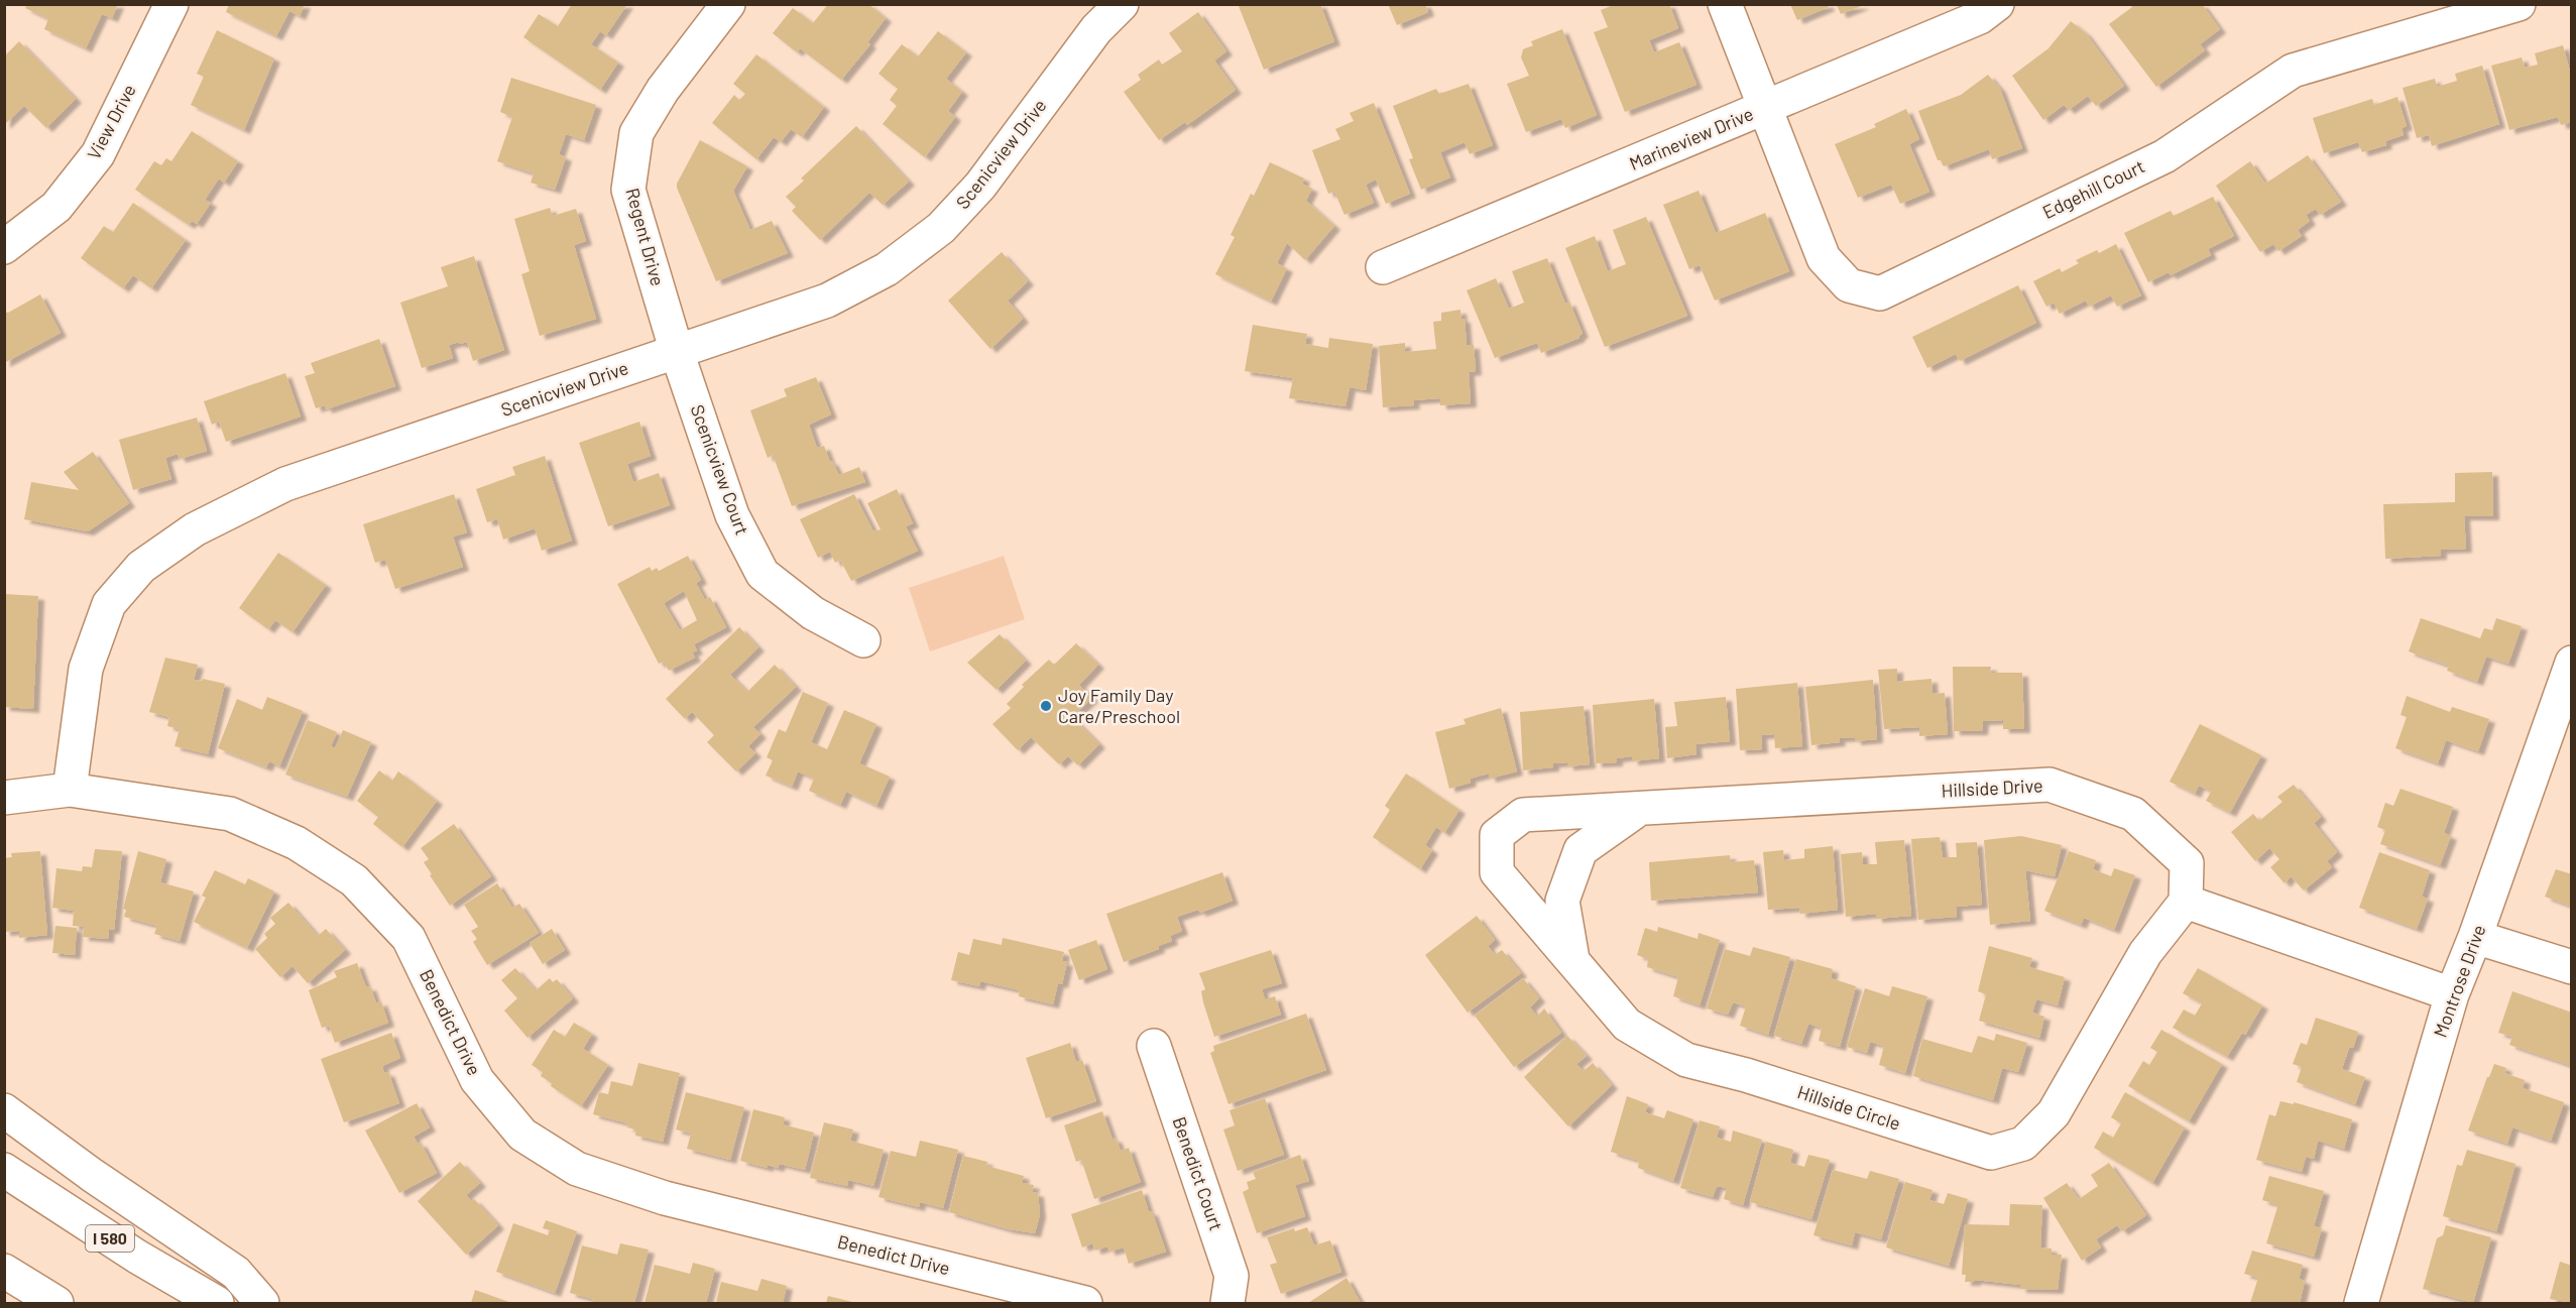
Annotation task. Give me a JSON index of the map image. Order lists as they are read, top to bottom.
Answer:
{
  "streets": {
    "main road": [
      "View Drive",
      "Marineview Drive",
      "Scenicview Drive",
      "Edgehill Court",
      "Regent Drive",
      "Scenicview Court",
      "Hillside Drive",
      "Montrose Drive",
      "Benedict Drive",
      "Hillside Circle",
      "Benedict Court",
      "I 580"
    ]
  },
  "crossings": [
    ["Marineview Drive", "Edgehill Court"],
    ["Scenicview Drive", "Regent Drive"],
    ["Scenicview Drive", "Scenicview Court"],
    ["Scenicview Drive", "Benedict Drive"],
    ["Regent Drive", "Scenicview Court"],
    ["Hillside Drive", "Hillside Circle"]
  ],
  "places": ["Joy Family Day Care/Preschool"]
}
